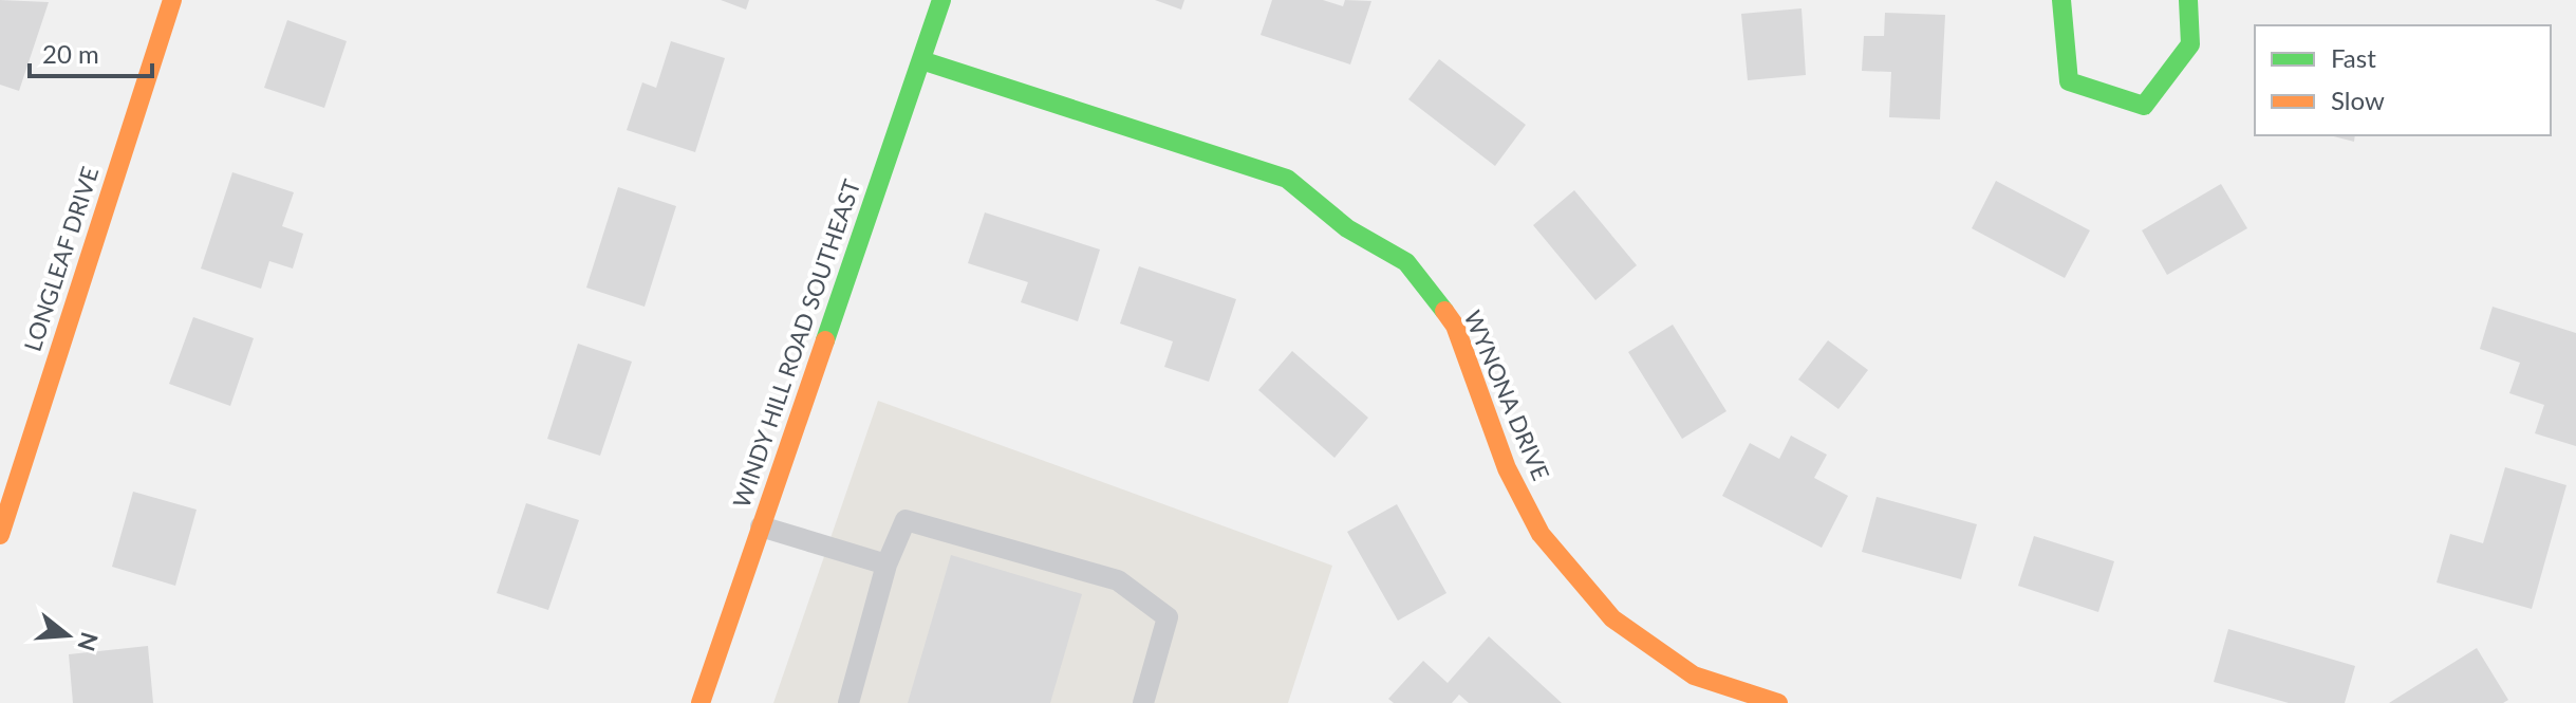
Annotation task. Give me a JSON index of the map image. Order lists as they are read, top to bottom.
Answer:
{
  "streets": {
    "street": ["LONGLEAF DRIVE", "WINDY HILL ROAD SOUTHEAST", "WYNONA DRIVE"]
  },
  "crossings": [
    ["WINDY HILL ROAD SOUTHEAST", "WYNONA DRIVE"]
  ],
  "legend": ["Fast", "Slow"],
  "scale_bar": "20 m",
  "north": "right"
}
